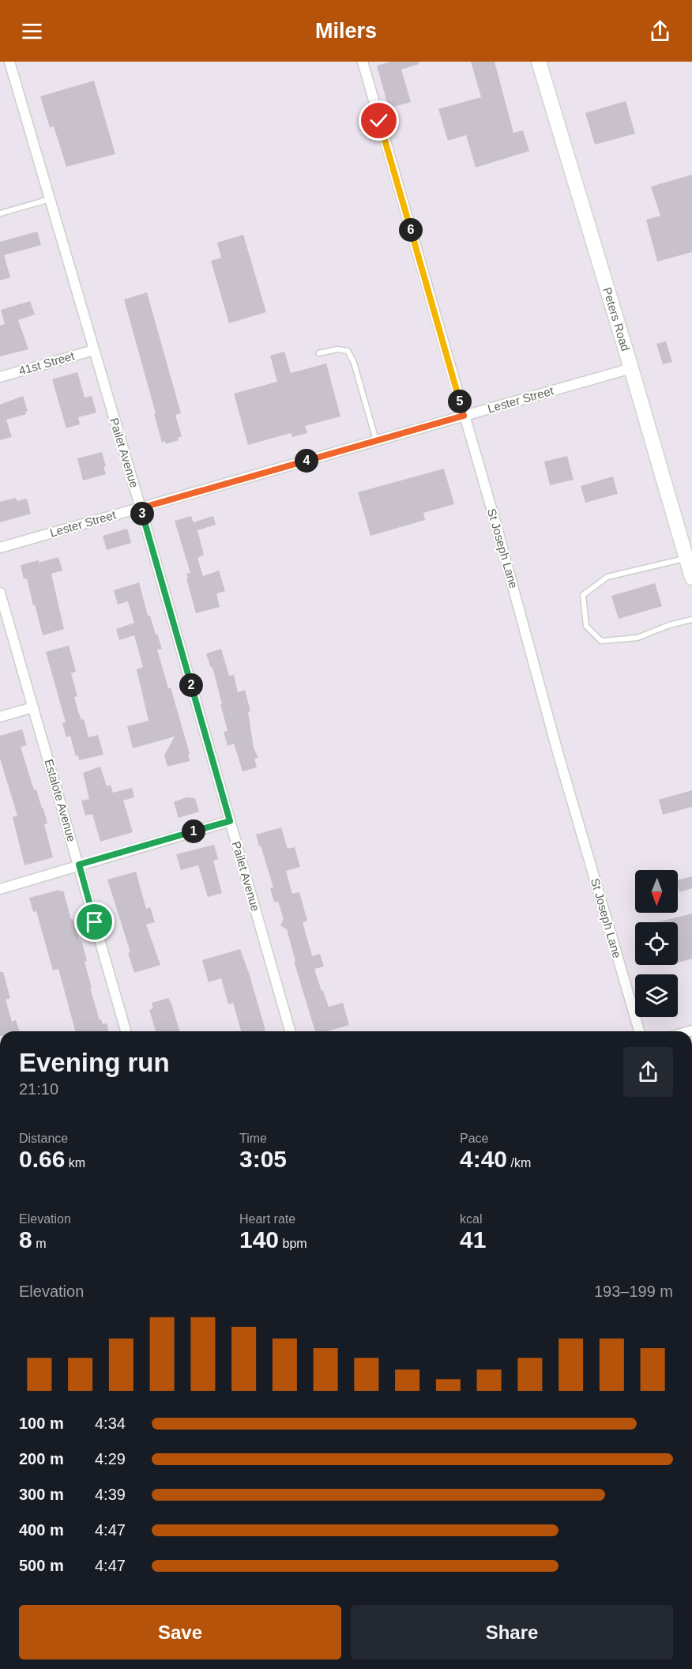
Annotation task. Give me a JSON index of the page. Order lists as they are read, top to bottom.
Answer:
{
  "streets": {
    "main road": ["Peters Road"],
    "street": [
      "41st Street",
      "Lester Street",
      "Pailet Avenue",
      "St Joseph Lane",
      "Estalote Avenue"
    ]
  },
  "crossings": [
    ["Peters Road", "Lester Street"],
    ["41st Street", "Pailet Avenue"],
    ["Lester Street", "Pailet Avenue"],
    ["Lester Street", "St Joseph Lane"]
  ],
  "north": "bottom",
  "page": {
    "header": "Milers",
    "pins": [
      "6",
      "5",
      "4",
      "3",
      "2",
      "1"
    ],
    "heading": ["Evening run", "21:10"],
    "stats": [
      ["Distance", "0.66 km"],
      ["Time", "3:05"],
      ["Pace", "4:40 /km"],
      ["Elevation", "8 m"],
      ["Heart rate", "140 bpm"],
      ["kcal", "41"]
    ],
    "chart": ["Elevation", "193–199 m"],
    "list": [
      {
        "name": "100 m",
        "note": "4:34"
      },
      {
        "name": "200 m",
        "note": "4:29"
      },
      {
        "name": "300 m",
        "note": "4:39"
      },
      {
        "name": "400 m",
        "note": "4:47"
      },
      {
        "name": "500 m",
        "note": "4:47"
      }
    ],
    "buttons": ["Save", "Share"]
  }
}
